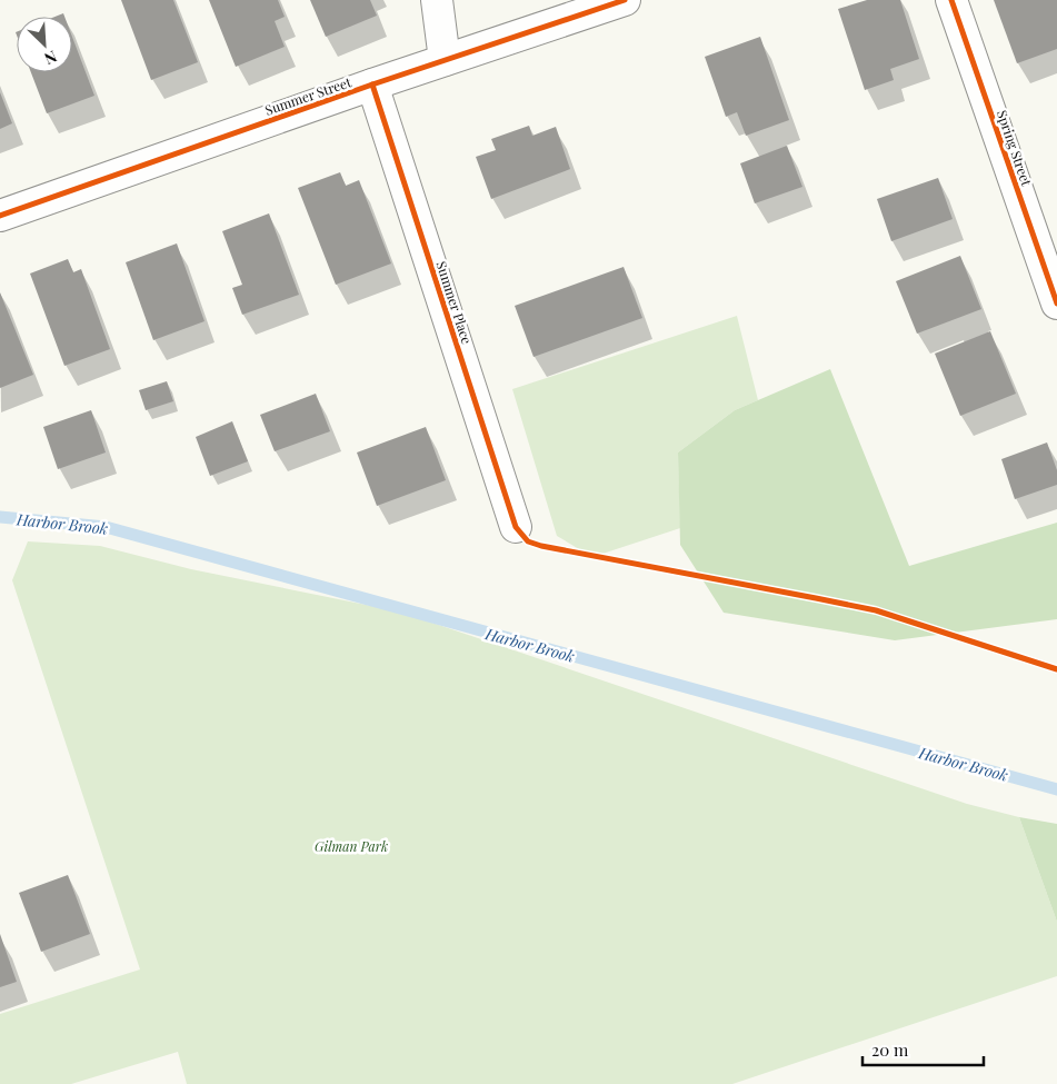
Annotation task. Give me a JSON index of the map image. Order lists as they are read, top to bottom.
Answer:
{
  "streets": {
    "street": ["Summer Street", "Spring Street", "Summer Place"]
  },
  "crossings": [
    ["Summer Street", "Summer Place"]
  ],
  "water": ["Harbor Brook"],
  "parks": ["Gilman Park"],
  "scale_bar": "20 m",
  "north": "bottom right"
}
